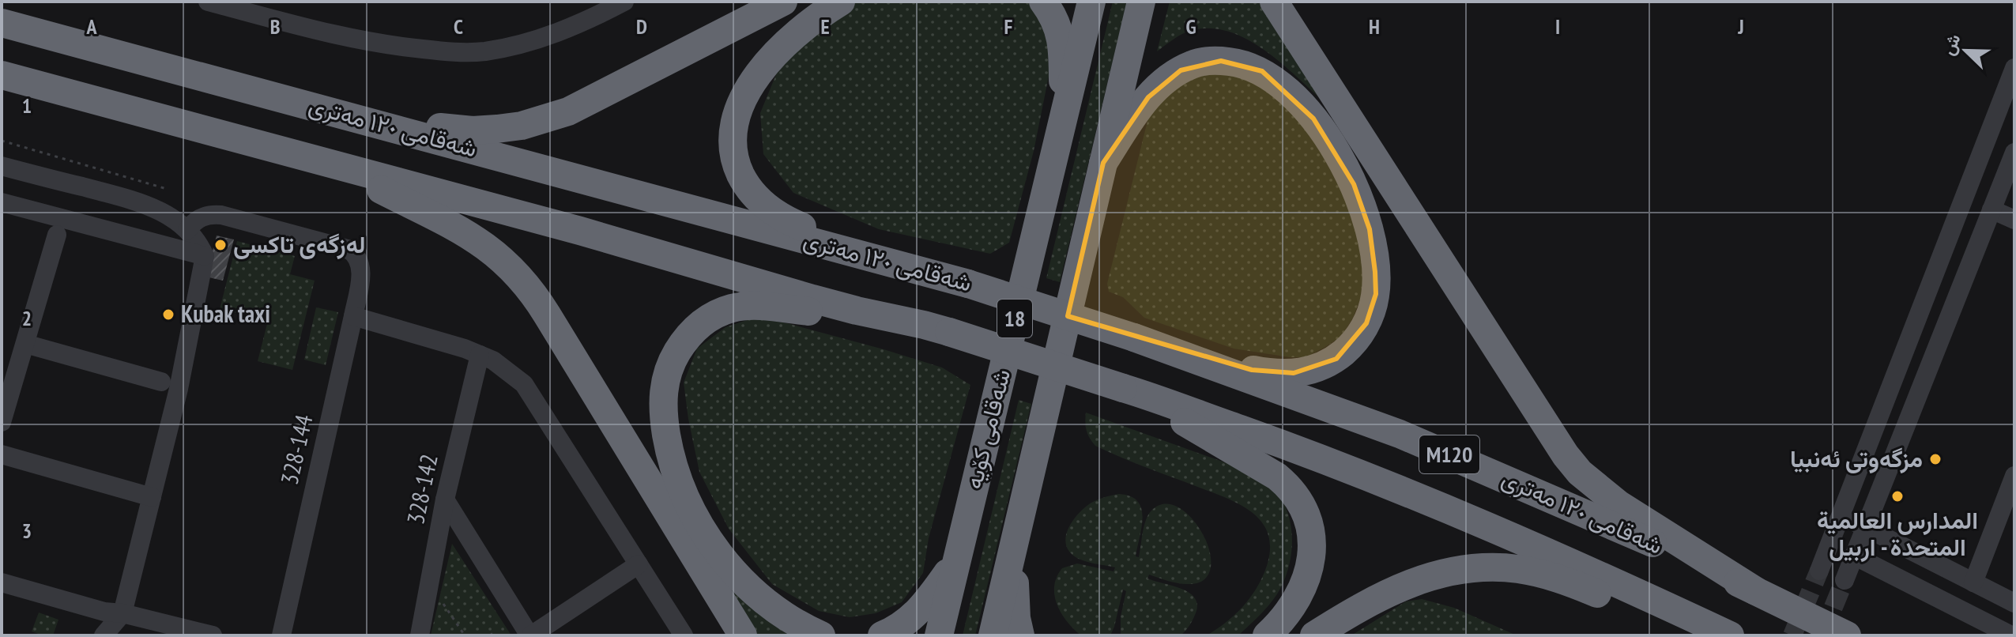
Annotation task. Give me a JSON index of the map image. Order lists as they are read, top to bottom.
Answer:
{
  "streets": {
    "highway": [
      "شەقامی ١٢٠ مەتری",
      "18",
      "شەقامی کۆیە",
      "M120"
    ],
    "street": ["328-144", "328-142"]
  },
  "places": [
    "لەزگەی تاکسی",
    "Kubak taxi",
    "مزگەوتی ئەنبیا",
    "المدارس العالمية المتحدة - اربيل"
  ],
  "north": "top left",
  "grid": {
    "columns": [
      "A",
      "B",
      "C",
      "D",
      "E",
      "F",
      "G",
      "H",
      "I",
      "J"
    ],
    "rows": ["1", "2", "3"]
  }
}
